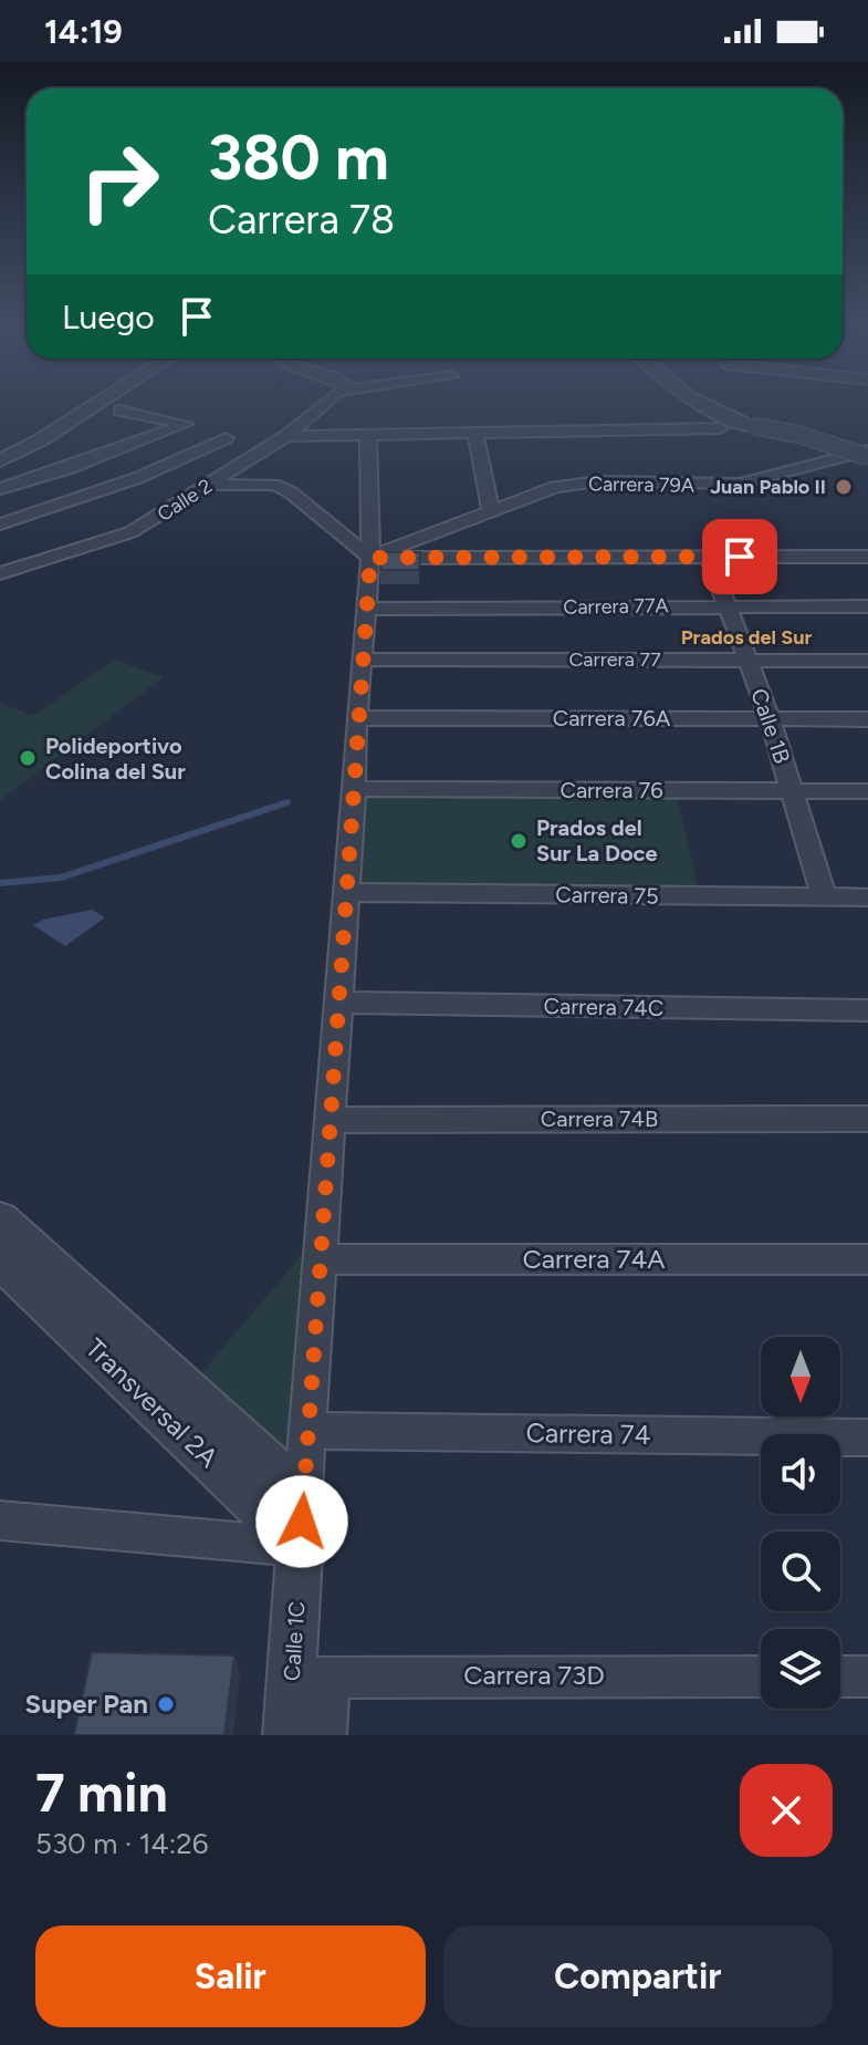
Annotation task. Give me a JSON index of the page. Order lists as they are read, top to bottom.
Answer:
{
  "streets": {
    "street": [
      "Carrera 79A",
      "Calle 2",
      "Carrera 77A",
      "Carrera 77",
      "Carrera 76A",
      "Calle 1B",
      "Carrera 76",
      "Carrera 75",
      "Carrera 74C",
      "Carrera 74B",
      "Carrera 74A",
      "Transversal 2A",
      "Carrera 74",
      "Calle 1C",
      "Carrera 73D"
    ]
  },
  "crossings": [
    ["Carrera 79A", "Calle 1C"],
    ["Carrera 77A", "Calle 1B"],
    ["Carrera 77A", "Calle 1C"],
    ["Carrera 77", "Calle 1B"],
    ["Carrera 77", "Calle 1C"],
    ["Carrera 76A", "Calle 1B"],
    ["Carrera 76A", "Calle 1C"],
    ["Calle 1B", "Carrera 76"],
    ["Calle 1B", "Carrera 75"],
    ["Carrera 76", "Calle 1C"],
    ["Carrera 75", "Calle 1C"],
    ["Carrera 74C", "Calle 1C"],
    ["Carrera 74B", "Calle 1C"],
    ["Carrera 74A", "Calle 1C"],
    ["Transversal 2A", "Calle 1C"],
    ["Carrera 74", "Calle 1C"],
    ["Calle 1C", "Carrera 73D"]
  ],
  "districts": ["Prados del Sur"],
  "places": [
    "Juan Pablo II",
    "Polideportivo Colina del Sur",
    "Prados del Sur La Doce",
    "Super Pan"
  ],
  "north": "bottom",
  "page": {
    "status": "14:19",
    "turn": ["380 m", "Carrera 78"],
    "then": "Luego",
    "heading": ["7 min", "530 m · 14:26"],
    "buttons": ["Salir", "Compartir"]
  }
}
